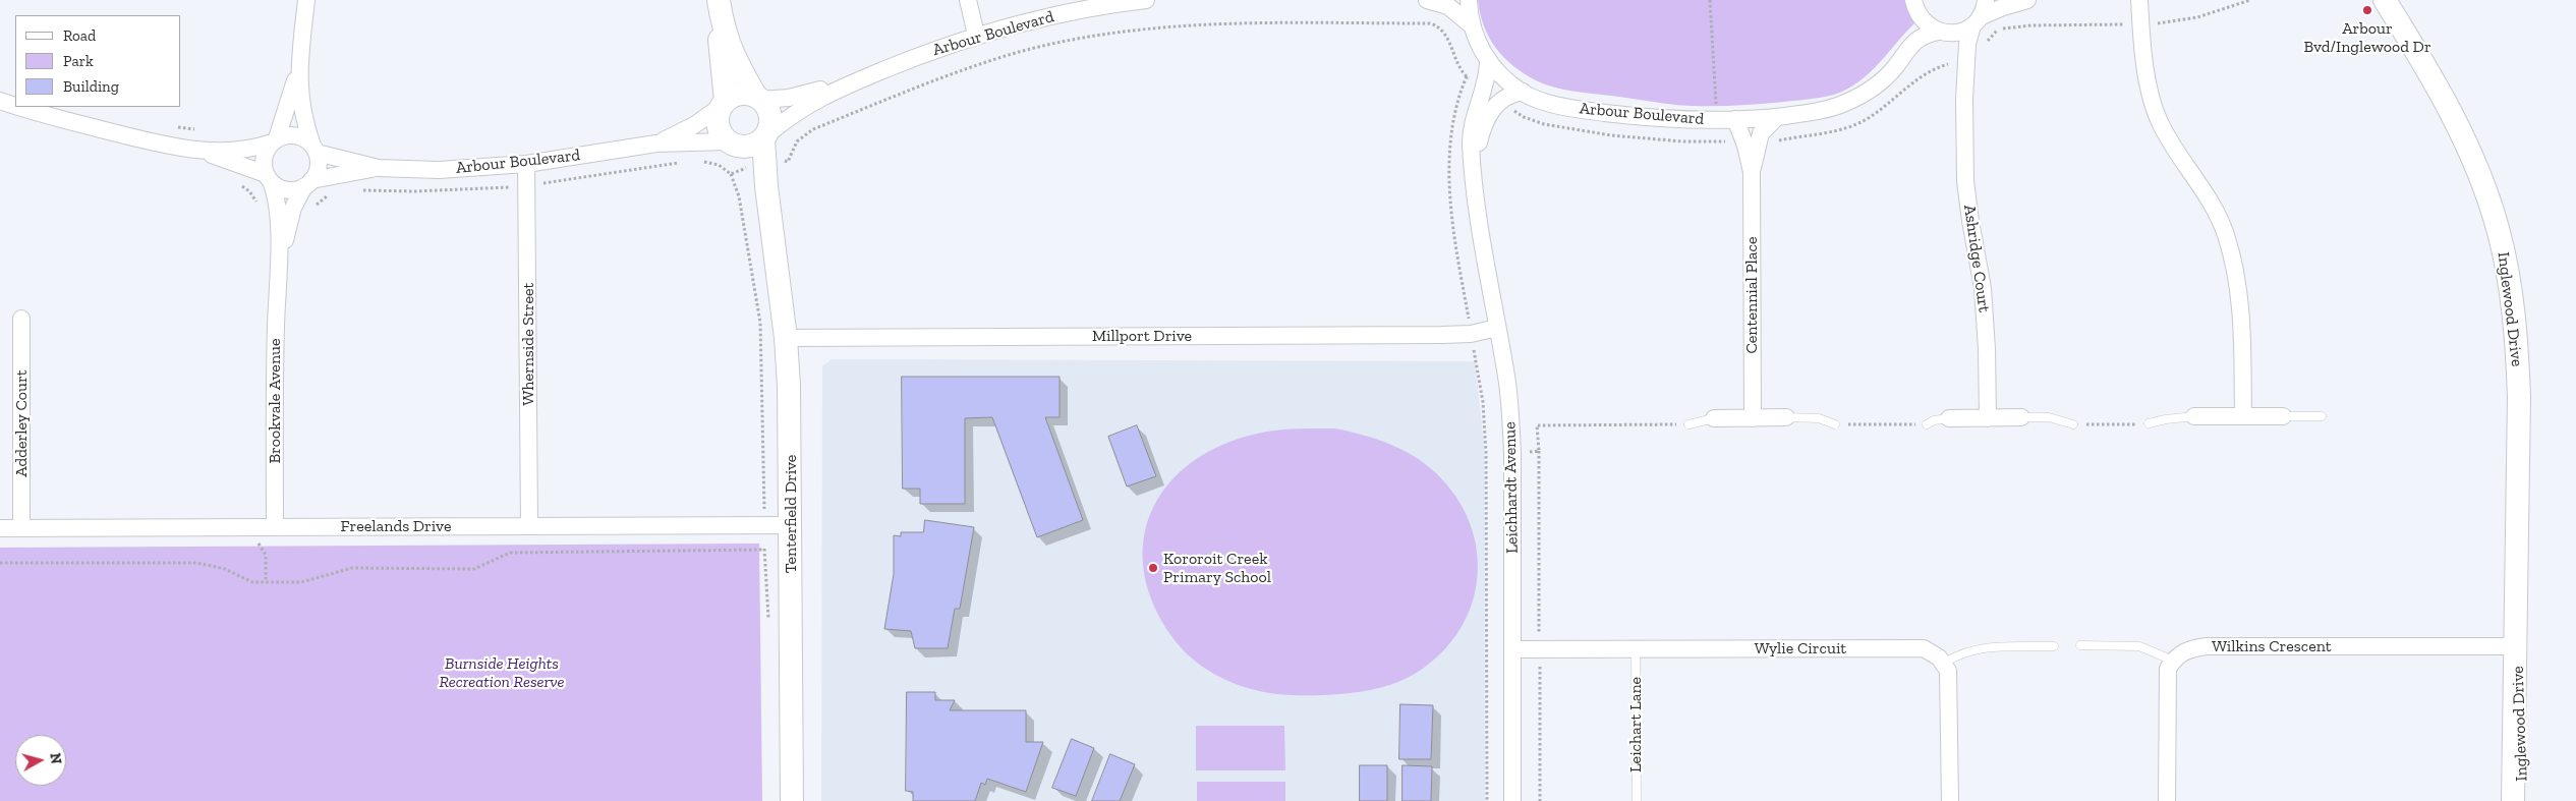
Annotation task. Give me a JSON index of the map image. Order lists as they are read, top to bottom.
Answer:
{
  "streets": {
    "street": [
      "Arbour Boulevard",
      "Ashridge Court",
      "Centennial Place",
      "Inglewood Drive",
      "Millport Drive",
      "Whernside Street",
      "Brookvale Avenue",
      "Adderley Court",
      "Leichhardt Avenue",
      "Tenterfield Drive",
      "Freelands Drive",
      "Wilkins Crescent",
      "Wylie Circuit"
    ],
    "lane": ["Leichart Lane"]
  },
  "crossings": [
    ["Arbour Boulevard", "Whernside Street"],
    ["Arbour Boulevard", "Brookvale Avenue"],
    ["Inglewood Drive", "Wilkins Crescent"],
    ["Millport Drive", "Leichhardt Avenue"],
    ["Millport Drive", "Tenterfield Drive"],
    ["Whernside Street", "Freelands Drive"],
    ["Brookvale Avenue", "Freelands Drive"],
    ["Adderley Court", "Freelands Drive"],
    ["Leichhardt Avenue", "Wylie Circuit"],
    ["Tenterfield Drive", "Freelands Drive"],
    ["Wylie Circuit", "Leichart Lane"]
  ],
  "parks": ["Burnside Heights Recreation Reserve"],
  "places": ["Arbour Bvd/Inglewood Dr", "Kororoit Creek Primary School"],
  "legend": ["Road", "Park", "Building"],
  "north": "right"
}
